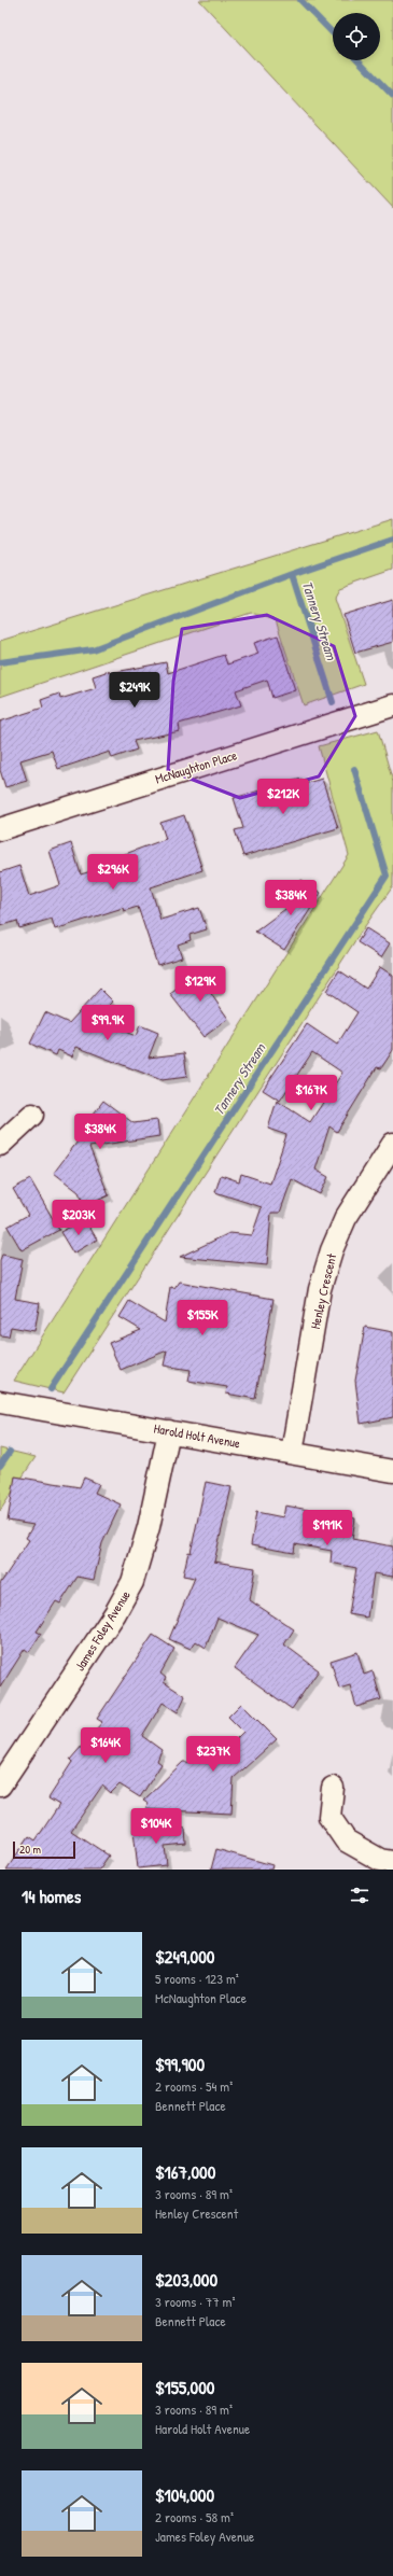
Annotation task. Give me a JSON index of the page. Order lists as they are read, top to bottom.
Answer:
{
  "streets": {
    "street": [
      "McNaughton Place",
      "Henley Crescent",
      "Harold Holt Avenue",
      "James Foley Avenue"
    ]
  },
  "crossings": [
    ["Henley Crescent", "Harold Holt Avenue"],
    ["Harold Holt Avenue", "James Foley Avenue"]
  ],
  "water": ["Tannery Stream"],
  "scale_bar": "20 m",
  "page": {
    "price": [
      "$249K",
      "$212K",
      "$296K",
      "$384K",
      "$129K",
      "$99.9K",
      "$167K",
      "$384K",
      "$203K",
      "$155K",
      "$191K",
      "$164K",
      "$237K",
      "$104K"
    ],
    "scale": "20 m",
    "heading": "14 homes",
    "list": [
      {
        "name": "$249,000",
        "note": "5 rooms · 123 m² · McNaughton Place"
      },
      {
        "name": "$99,900",
        "note": "2 rooms · 54 m² · Bennett Place"
      },
      {
        "name": "$167,000",
        "note": "3 rooms · 89 m² · Henley Crescent"
      },
      {
        "name": "$203,000",
        "note": "3 rooms · 77 m² · Bennett Place"
      },
      {
        "name": "$155,000",
        "note": "3 rooms · 89 m² · Harold Holt Avenue"
      },
      {
        "name": "$104,000",
        "note": "2 rooms · 58 m² · James Foley Avenue"
      }
    ]
  }
}
